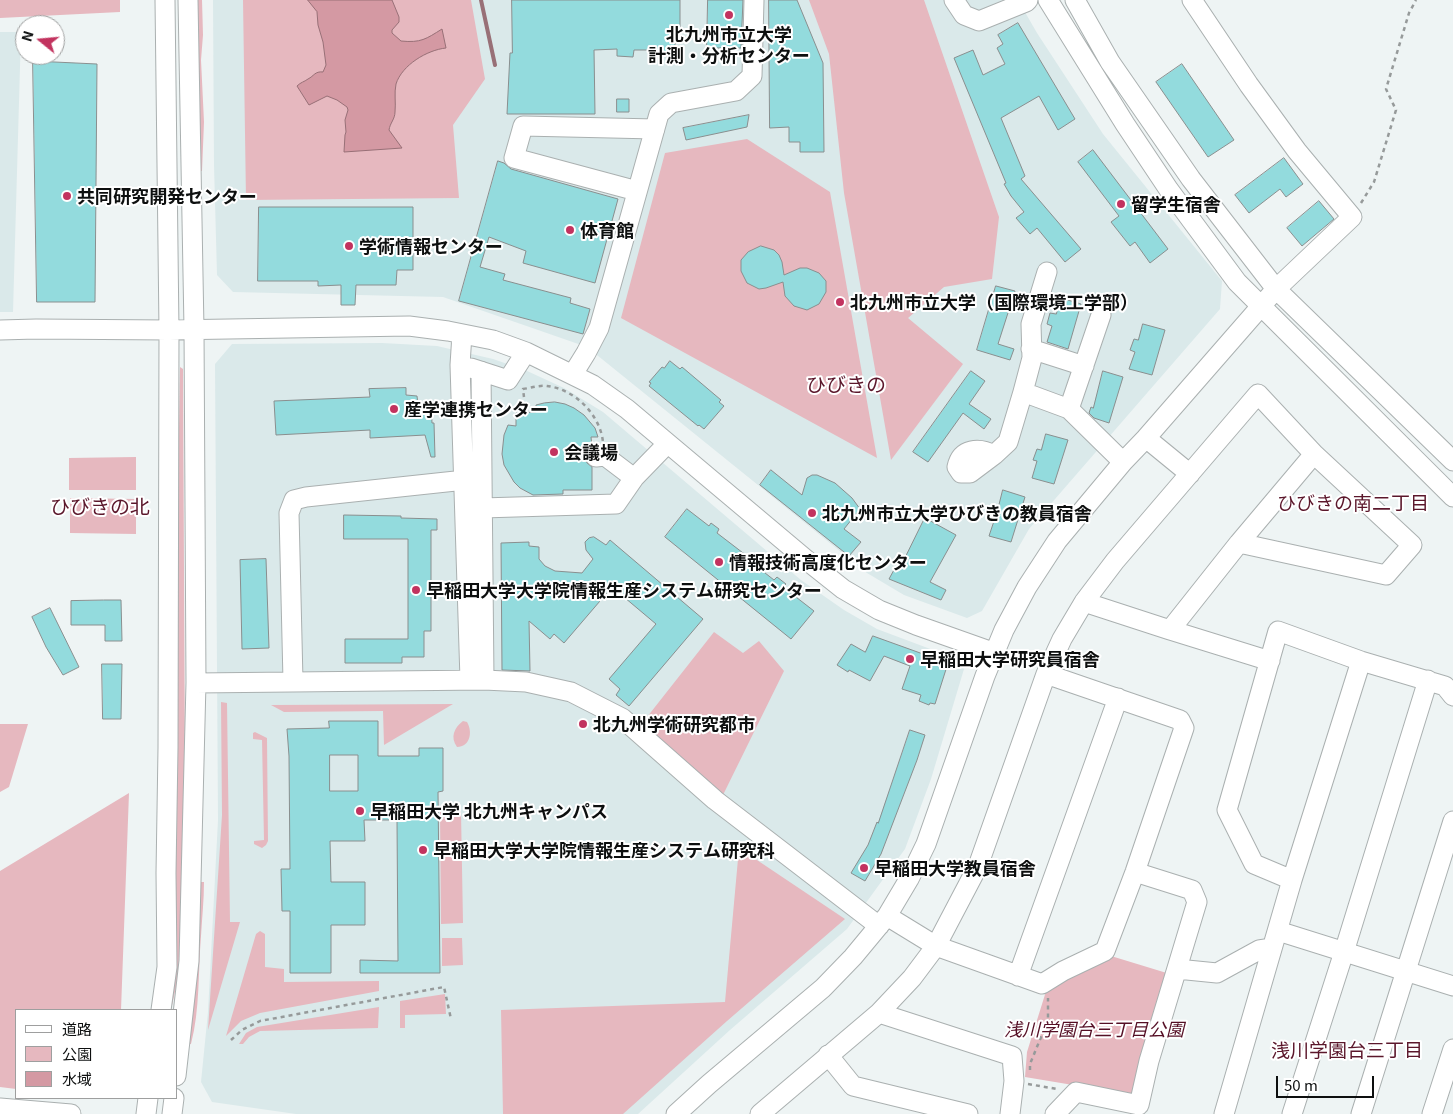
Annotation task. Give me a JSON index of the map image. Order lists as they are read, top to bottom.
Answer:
{
  "districts": [
    "ひびきの",
    "ひびきの南二丁目",
    "ひびきの北",
    "浅川学園台三丁目"
  ],
  "parks": ["浅川学園台三丁目公園"],
  "places": [
    "北九州市立大学 計測・分析センター",
    "共同研究開発センター",
    "留学生宿舎",
    "体育館",
    "学術情報センター",
    "北九州市立大学（国際環境工学部）",
    "産学連携センター",
    "会議場",
    "北九州市立大学ひびきの教員宿舎",
    "情報技術高度化センター",
    "早稲田大学大学院情報生産システム研究センター",
    "早稲田大学研究員宿舎",
    "北九州学術研究都市",
    "早稲田大学 北九州キャンパス",
    "早稲田大学大学院情報生産システム研究科",
    "早稲田大学教員宿舎"
  ],
  "legend": ["道路", "公園", "水域"],
  "scale_bar": "50 m",
  "north": "left"
}
